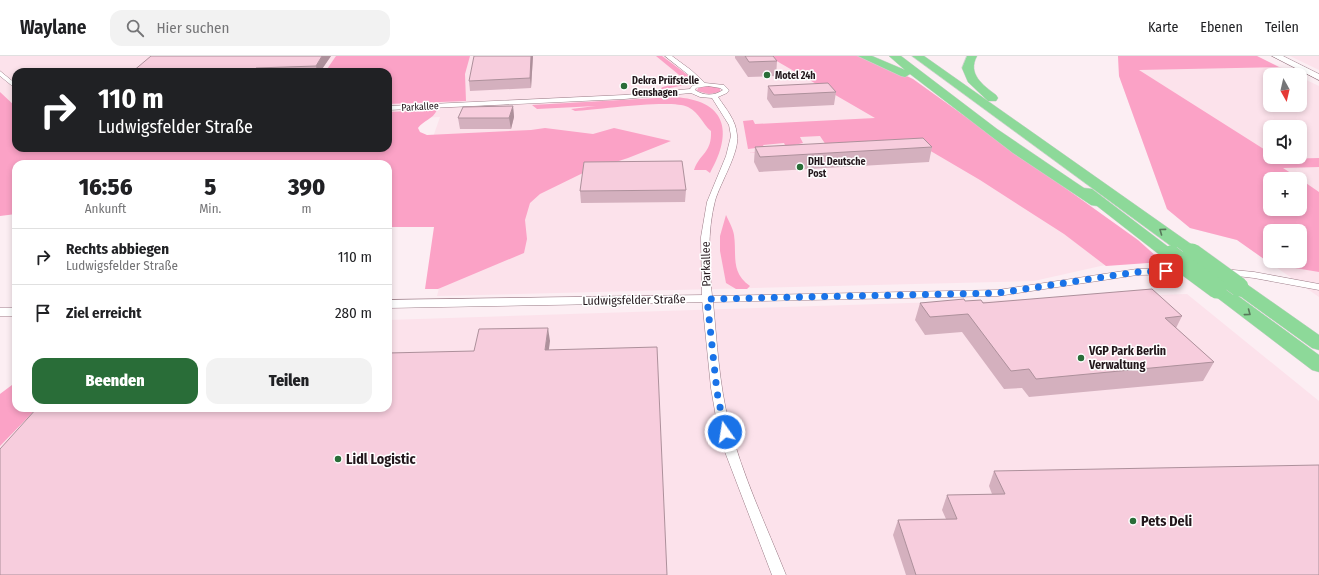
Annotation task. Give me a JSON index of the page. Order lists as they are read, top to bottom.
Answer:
{
  "streets": {
    "street": ["Parkallee", "Ludwigsfelder Straße"]
  },
  "crossings": [
    ["Parkallee", "Ludwigsfelder Straße"]
  ],
  "places": [
    "Motel 24h",
    "Dekra Prüfstelle Genshagen",
    "DHL Deutsche Post",
    "VGP Park Berlin Verwaltung",
    "Lidl Logistic",
    "Pets Deli"
  ],
  "north": "bottom",
  "page": {
    "header": "Waylane",
    "search": "Hier suchen",
    "nav": ["Karte", "Ebenen", "Teilen"],
    "map_buttons": ["+", "−"],
    "turn": ["110 m", "Ludwigsfelder Straße"],
    "eta": [
      "16:56",
      "Ankunft",
      "5",
      "Min.",
      "390",
      "m"
    ],
    "list": [
      {
        "name": "Rechts abbiegen",
        "note": "Ludwigsfelder Straße",
        "value": "110 m"
      },
      {
        "name": "Ziel erreicht",
        "value": "280 m"
      }
    ],
    "buttons": ["Beenden", "Teilen"]
  }
}
